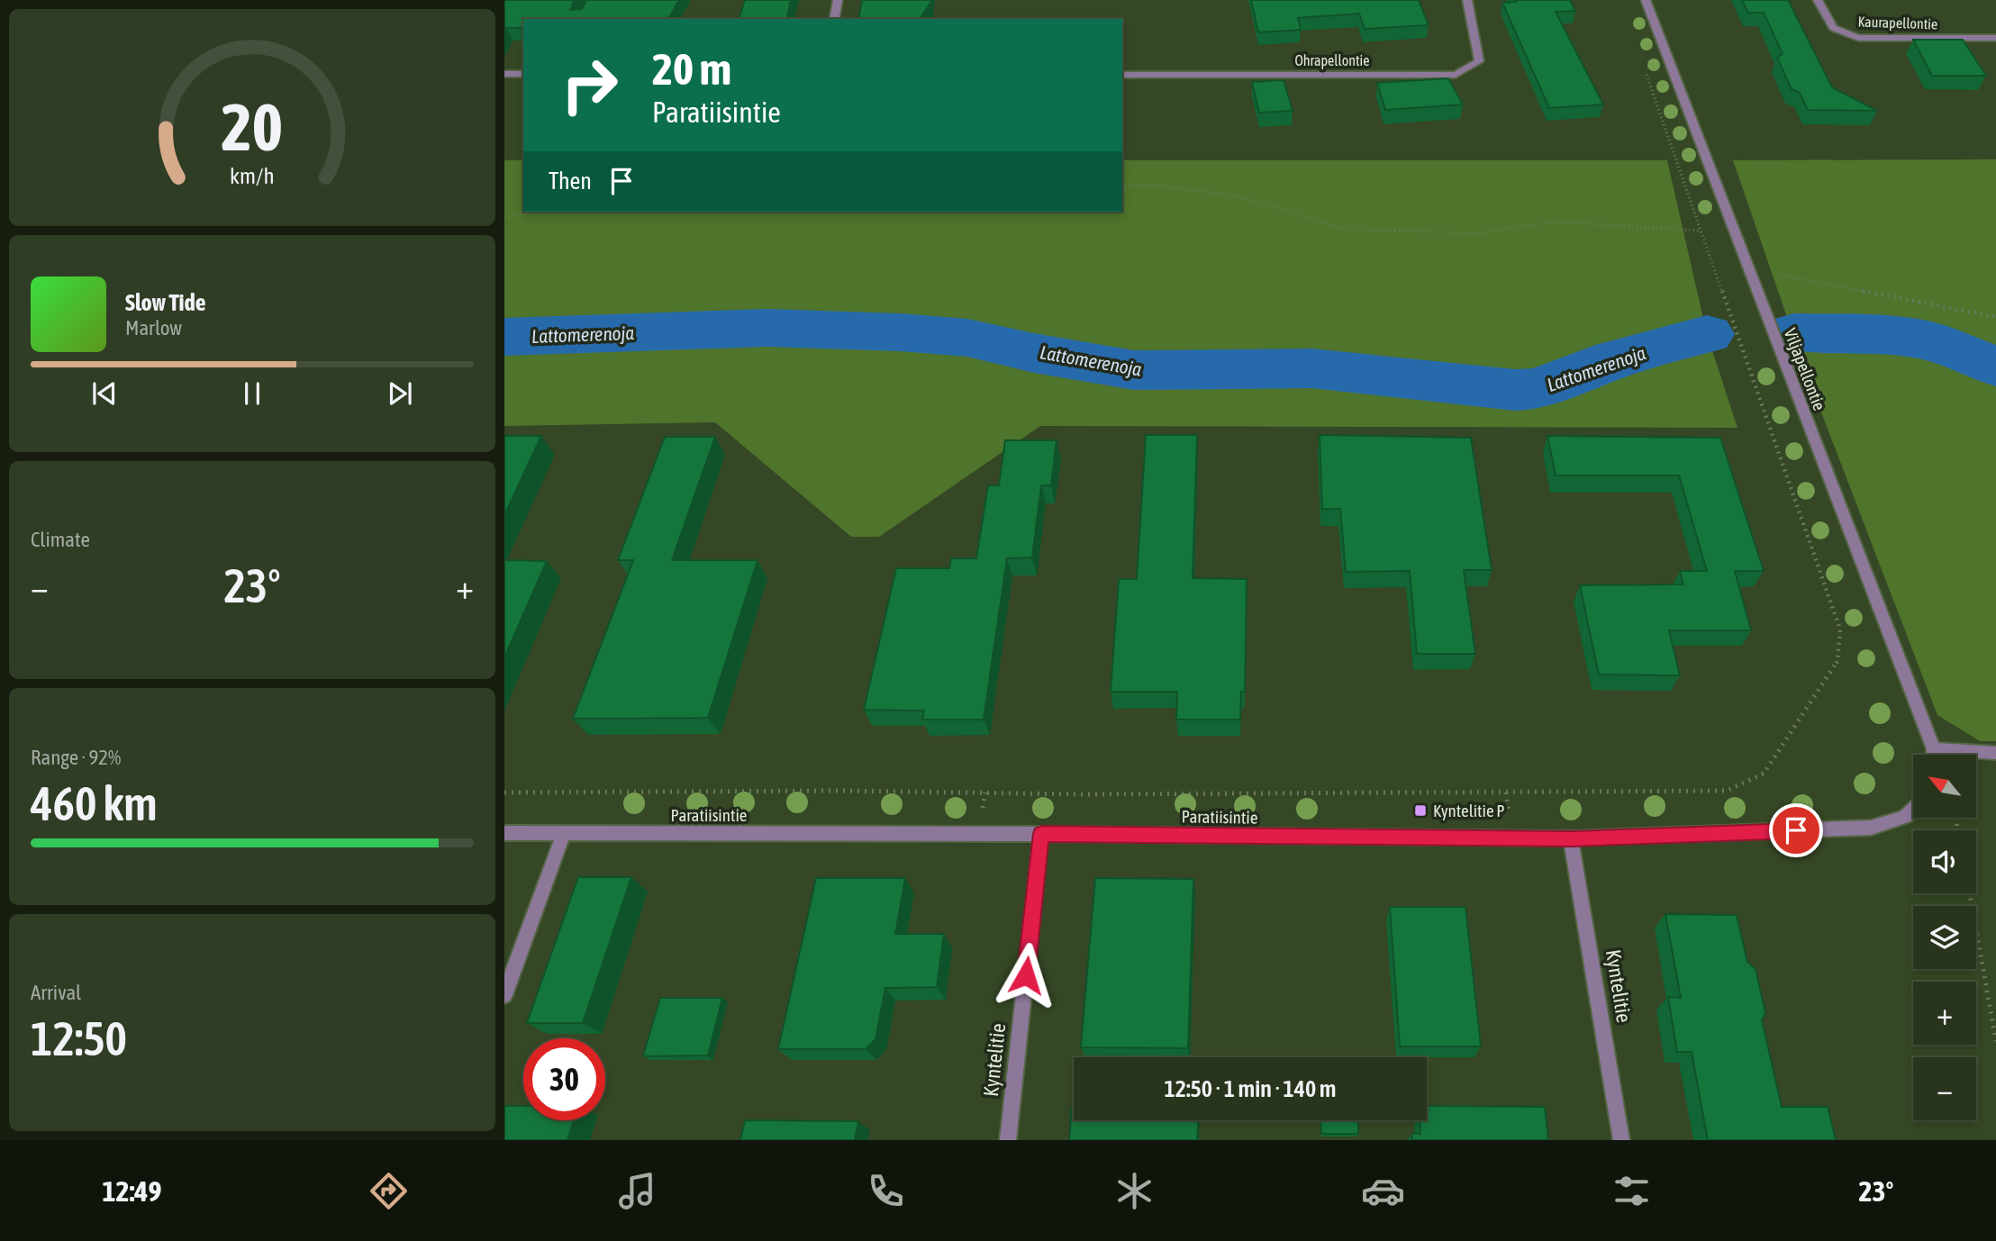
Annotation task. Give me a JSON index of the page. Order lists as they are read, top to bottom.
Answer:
{
  "streets": {
    "street": [
      "Kaurapellontie",
      "Ohrapellontie",
      "Viljapellontie",
      "Paratiisintie",
      "Kyntelitie"
    ]
  },
  "crossings": [
    ["Paratiisintie", "Kyntelitie"]
  ],
  "water": ["Lattomerenoja"],
  "places": {
    "transit": ["Kyntelitie P"]
  },
  "north": "top left",
  "page": {
    "turn": ["20 m", "Paratiisintie"],
    "then": "Then",
    "song": ["Slow Tide", "Marlow"],
    "tile": [
      "Climate",
      ["Range · 92%", "460 km"],
      ["Arrival", "12:50"]
    ],
    "heat": ["−", "23°", "+"],
    "map_buttons": ["+", "−"],
    "limit": "30",
    "trip": "12:50 · 1 min · 140 m",
    "tabs": ["12:49", "23°"],
    "gauge": ["20", "km/h"]
  }
}
